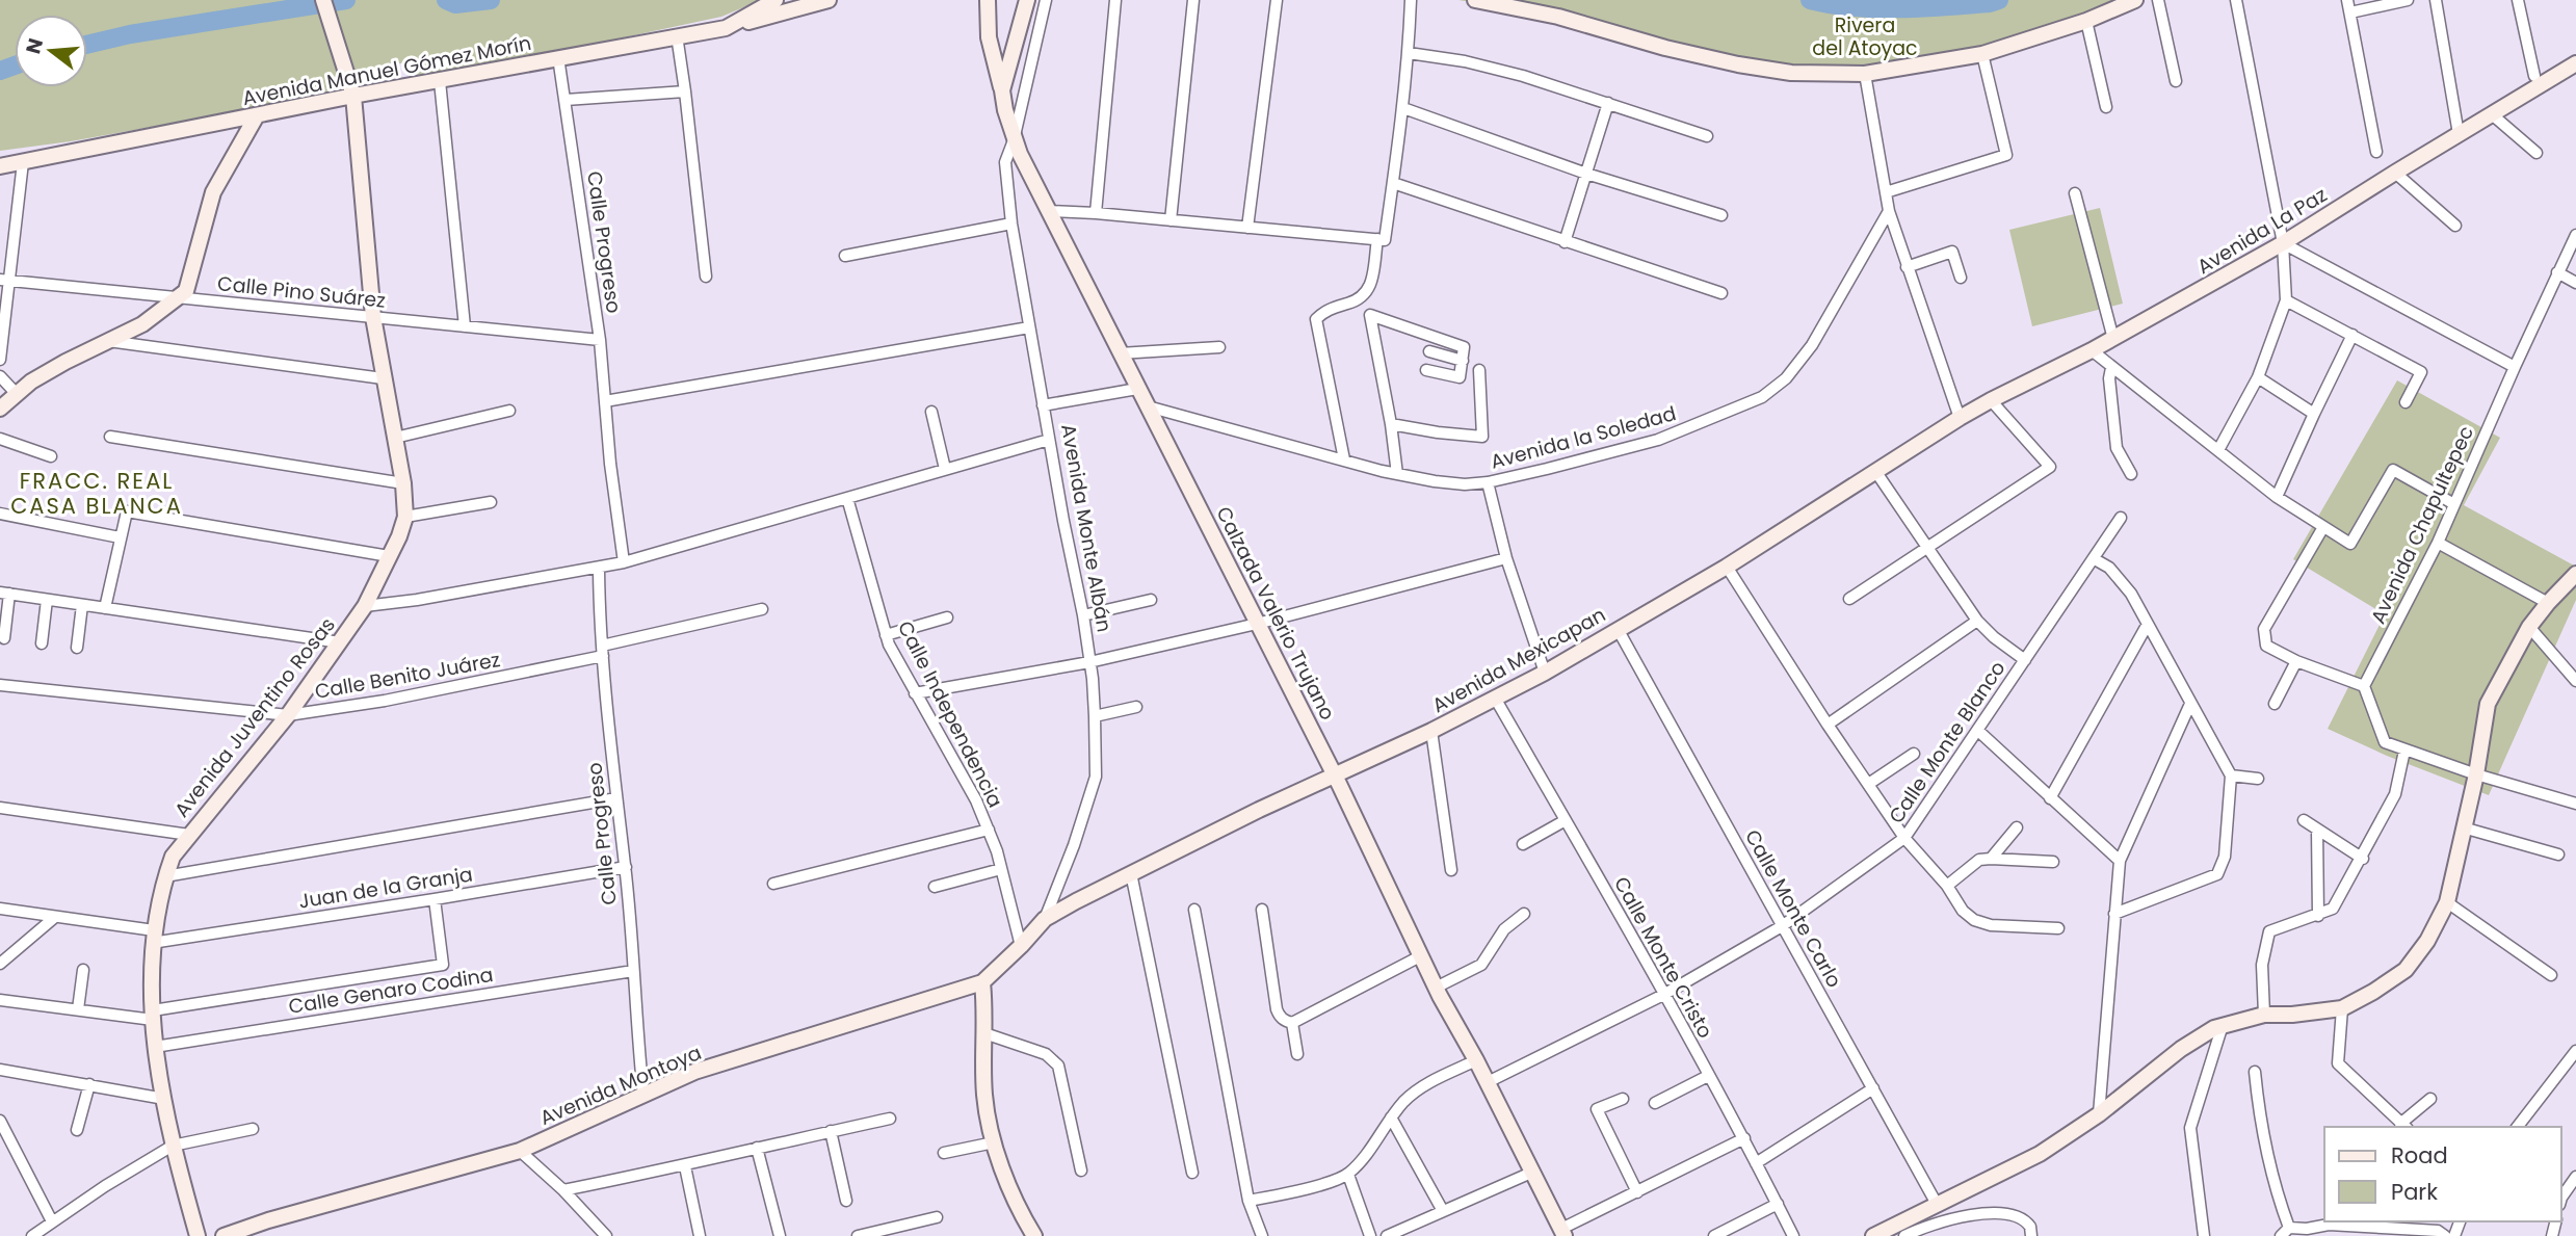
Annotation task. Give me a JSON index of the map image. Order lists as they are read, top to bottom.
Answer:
{
  "streets": {
    "street": [
      "Avenida Manuel Gómez Morín",
      "Avenida La Paz",
      "Calle Progreso",
      "Calle Pino Suárez",
      "Avenida la Soledad",
      "Avenida Chapultepec",
      "Avenida Monte Albán",
      "Calzada Valerio Trujano",
      "Avenida Mexicapan",
      "Calle Benito Juárez",
      "Calle Independencia",
      "Avenida Juventino Rosas",
      "Calle Monte Blanco",
      "Juan de la Granja",
      "Calle Monte Carlo",
      "Calle Monte Cristo",
      "Calle Genaro Codina",
      "Avenida Montoya"
    ]
  },
  "crossings": [
    ["Avenida Manuel Gómez Morín", "Calle Progreso"],
    ["Avenida Manuel Gómez Morín", "Avenida Juventino Rosas"],
    ["Avenida La Paz", "Avenida Mexicapan"],
    ["Calle Progreso", "Calle Pino Suárez"],
    ["Calle Progreso", "Calle Benito Juárez"],
    ["Calle Progreso", "Juan de la Granja"],
    ["Calle Progreso", "Calle Genaro Codina"],
    ["Calle Progreso", "Avenida Montoya"],
    ["Calle Pino Suárez", "Avenida Juventino Rosas"],
    ["Avenida la Soledad", "Calzada Valerio Trujano"],
    ["Avenida Monte Albán", "Calzada Valerio Trujano"],
    ["Avenida Monte Albán", "Avenida Mexicapan"],
    ["Calzada Valerio Trujano", "Avenida Mexicapan"],
    ["Calzada Valerio Trujano", "Calle Monte Blanco"],
    ["Avenida Mexicapan", "Calle Monte Carlo"],
    ["Avenida Mexicapan", "Calle Monte Cristo"],
    ["Calle Benito Juárez", "Avenida Juventino Rosas"],
    ["Calle Independencia", "Avenida Montoya"],
    ["Avenida Juventino Rosas", "Juan de la Granja"],
    ["Avenida Juventino Rosas", "Calle Genaro Codina"],
    ["Calle Monte Blanco", "Calle Monte Carlo"],
    ["Calle Monte Blanco", "Calle Monte Cristo"]
  ],
  "districts": ["FRACC. REAL CASA BLANCA"],
  "parks": ["Rivera del Atoyac"],
  "legend": ["Road", "Park"],
  "north": "left"
}
